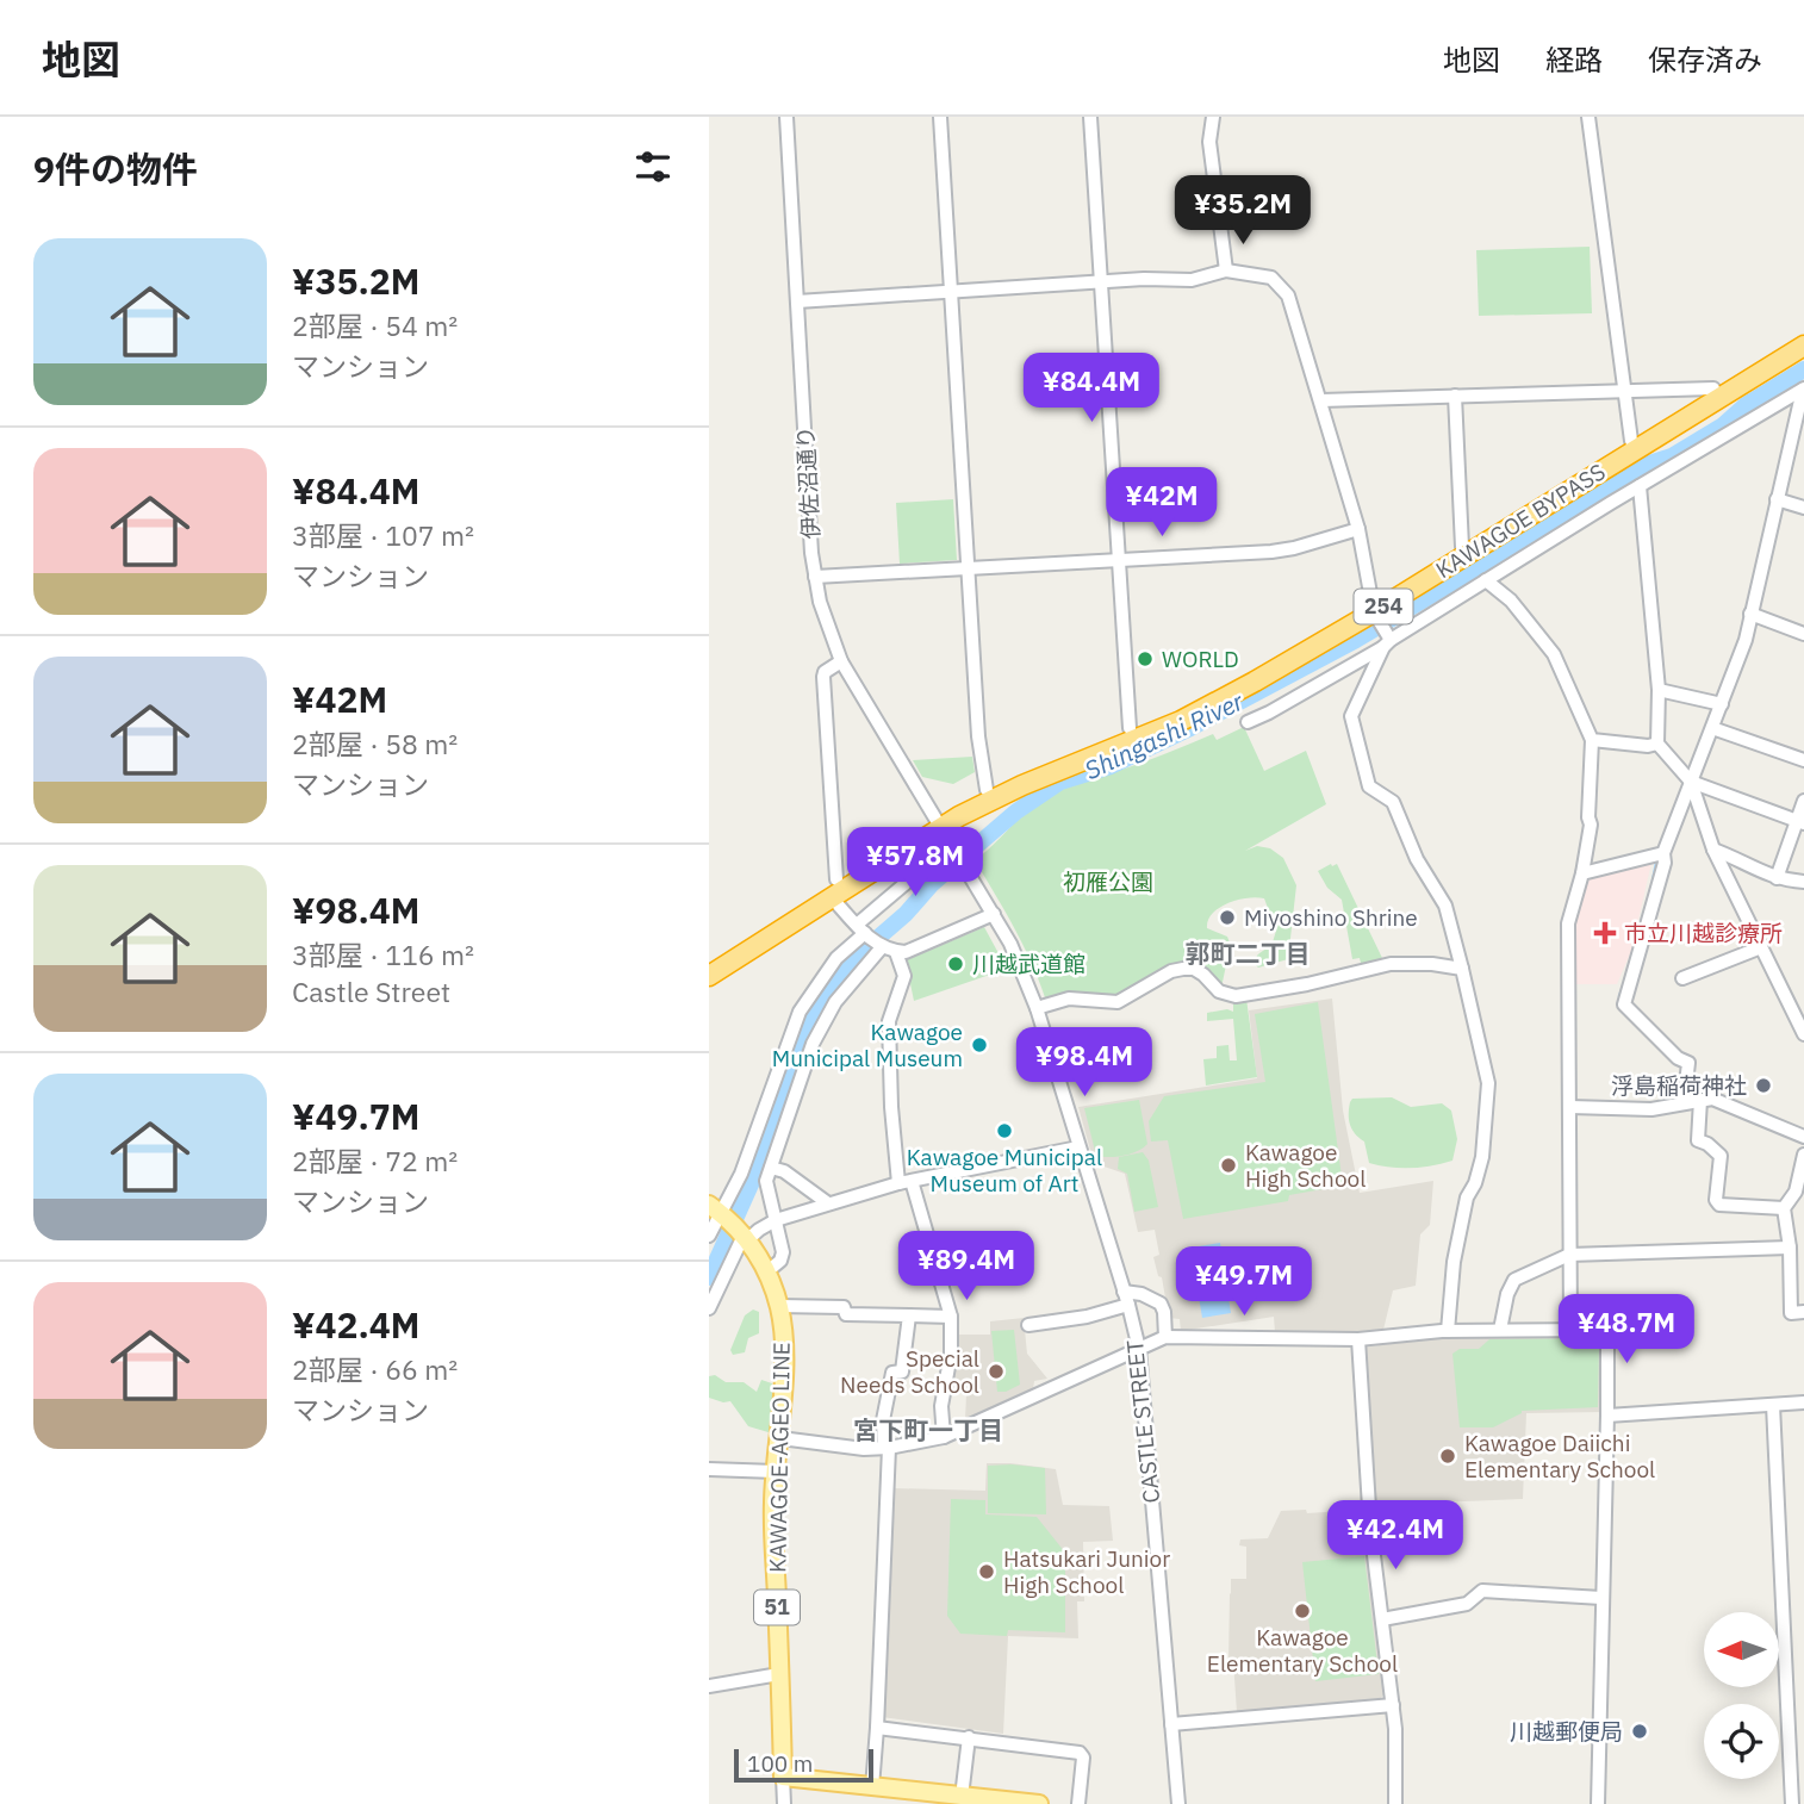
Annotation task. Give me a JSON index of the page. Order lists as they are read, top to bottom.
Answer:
{
  "streets": {
    "highway": ["KAWAGOE BYPASS", "254"],
    "main road": ["KAWAGOE-AGEO LINE", "51"],
    "street": ["伊佐沼通り", "CASTLE STREET"]
  },
  "crossings": [
    ["伊佐沼通り", "KAWAGOE BYPASS"],
    ["伊佐沼通り", "CASTLE STREET"],
    ["KAWAGOE BYPASS", "CASTLE STREET"]
  ],
  "districts": ["郭町二丁目", "宮下町一丁目"],
  "water": ["Shingashi River"],
  "parks": ["初雁公園"],
  "places": {
    "other": [
      "WORLD",
      "Miyoshino Shrine",
      "川越武道館",
      "Kawagoe Municipal Museum",
      "浮島稲荷神社",
      "Kawagoe Municipal Museum of Art",
      "Kawagoe High School",
      "Special Needs School",
      "Kawagoe Daiichi Elementary School",
      "Hatsukari Junior High School",
      "Kawagoe Elementary School",
      "川越郵便局"
    ],
    "health": ["市立川越診療所"]
  },
  "scale_bar": "100 m",
  "north": "left",
  "page": {
    "header": "地図",
    "nav": ["地図", "経路", "保存済み"],
    "heading": "9件の物件",
    "price": [
      "¥35.2M",
      "¥84.4M",
      "¥42M",
      "¥57.8M",
      "¥98.4M",
      "¥89.4M",
      "¥49.7M",
      "¥48.7M",
      "¥42.4M"
    ],
    "list": [
      {
        "name": "¥35.2M",
        "note": "2部屋 · 54 m² · マンション"
      },
      {
        "name": "¥84.4M",
        "note": "3部屋 · 107 m² · マンション"
      },
      {
        "name": "¥42M",
        "note": "2部屋 · 58 m² · マンション"
      },
      {
        "name": "¥98.4M",
        "note": "3部屋 · 116 m² · Castle Street"
      },
      {
        "name": "¥49.7M",
        "note": "2部屋 · 72 m² · マンション"
      },
      {
        "name": "¥42.4M",
        "note": "2部屋 · 66 m² · マンション"
      }
    ],
    "scale": "100 m"
  }
}
